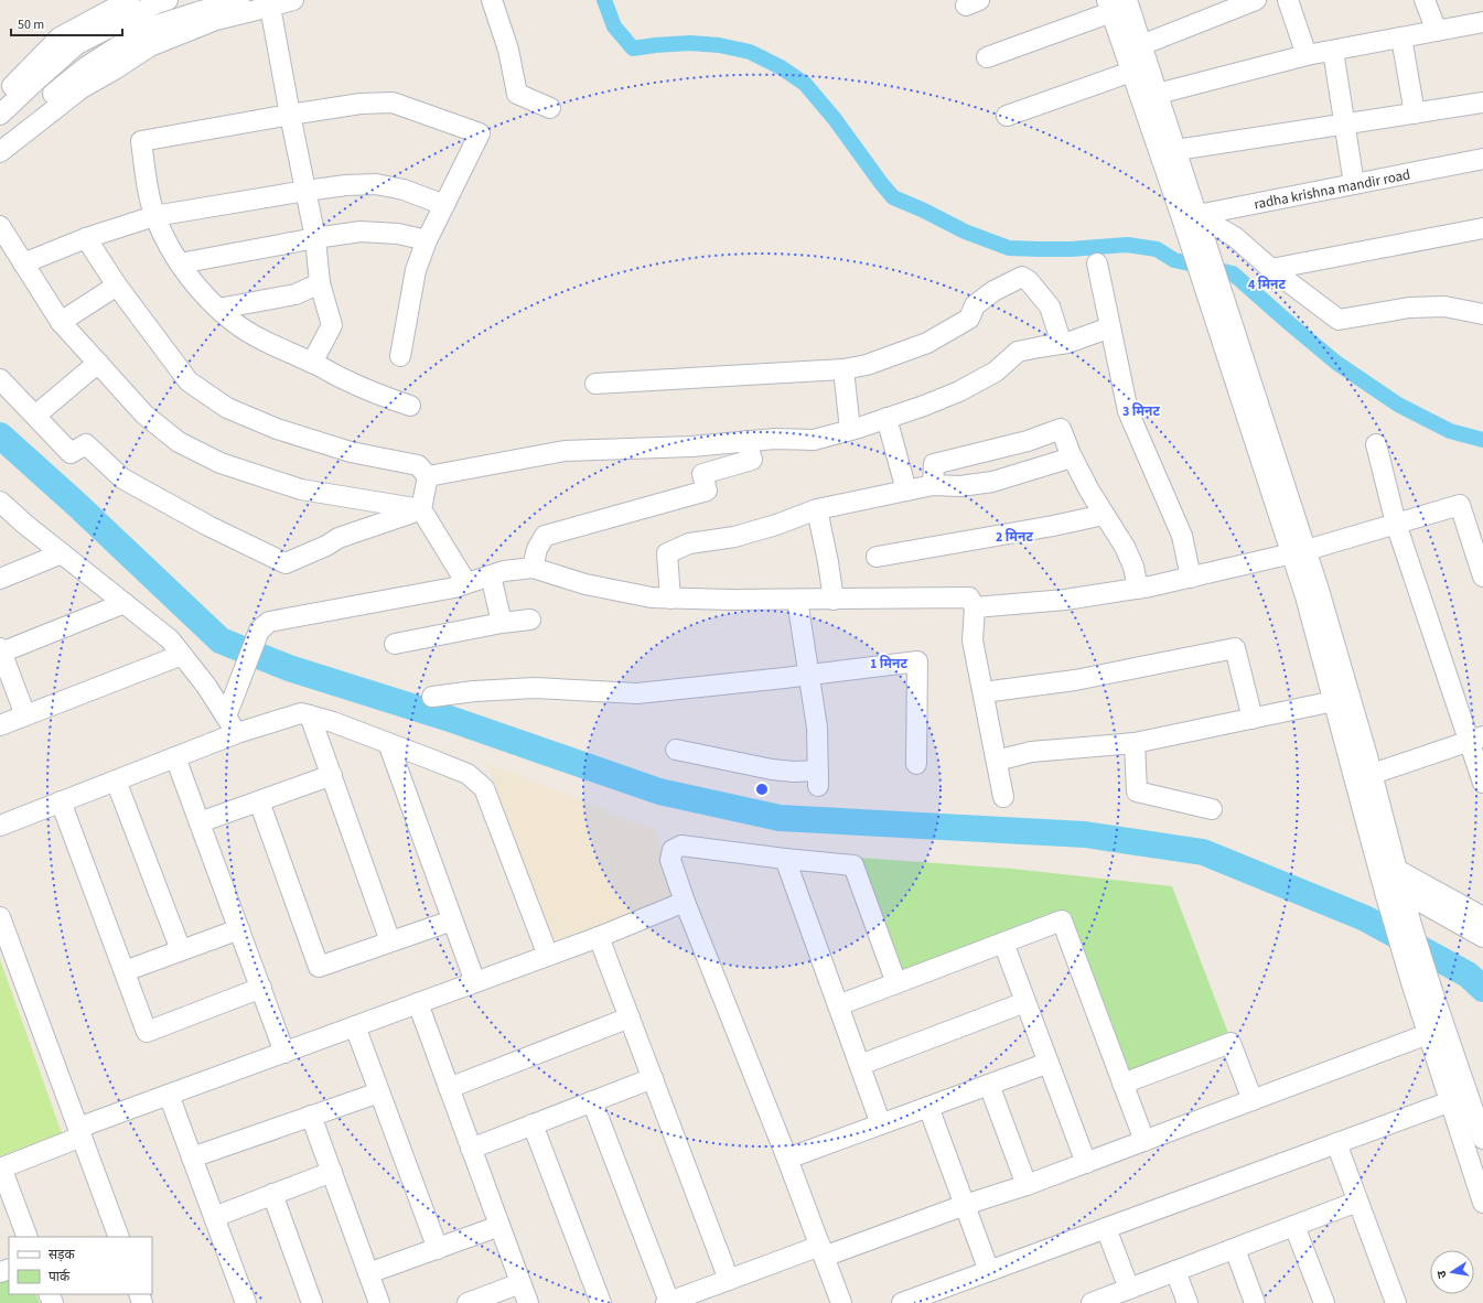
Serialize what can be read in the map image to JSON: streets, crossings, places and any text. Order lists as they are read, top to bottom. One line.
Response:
{"streets":{"street":["radha krishna mandir road"]},"legend":["सड़क","पार्क"],"scale_bar":"50 m","north":"left","rings":["4 मिनट","3 मिनट","2 मिनट","1 मिनट"]}
